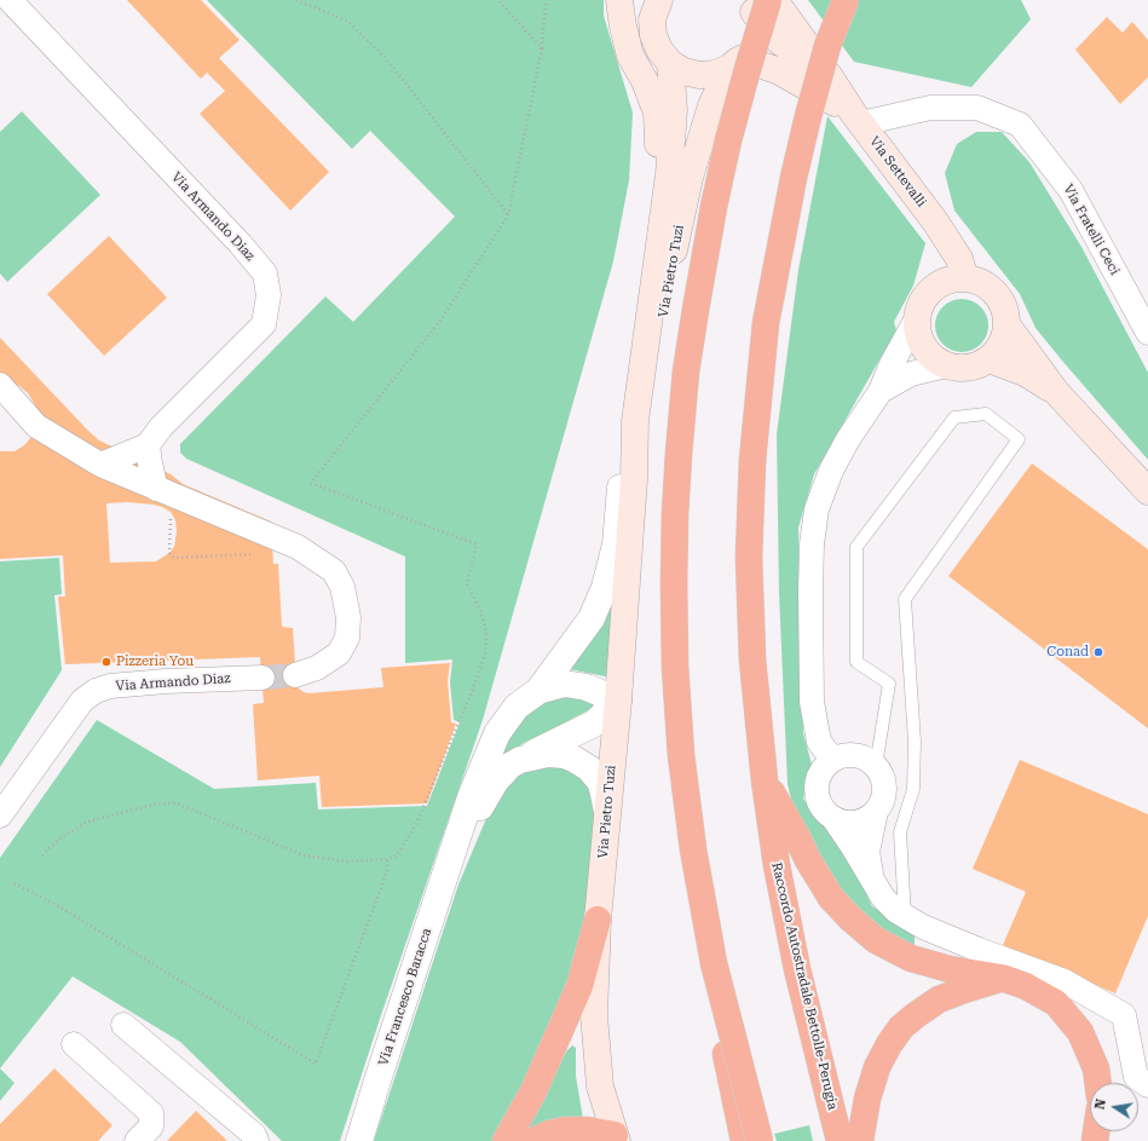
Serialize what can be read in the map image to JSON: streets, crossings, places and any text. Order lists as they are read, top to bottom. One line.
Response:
{"streets":{"highway":["Raccordo Autostradale Bettolle-Perugia"],"main road":["Via Settevalli","Via Pietro Tuzi"],"street":["Via Armando Diaz","Via Fratelli Ceci","Via Francesco Baracca"]},"crossings":[["Via Settevalli","Via Fratelli Ceci"],["Via Settevalli","Via Pietro Tuzi"]],"places":["Conad","Pizzeria You"],"north":"left"}
